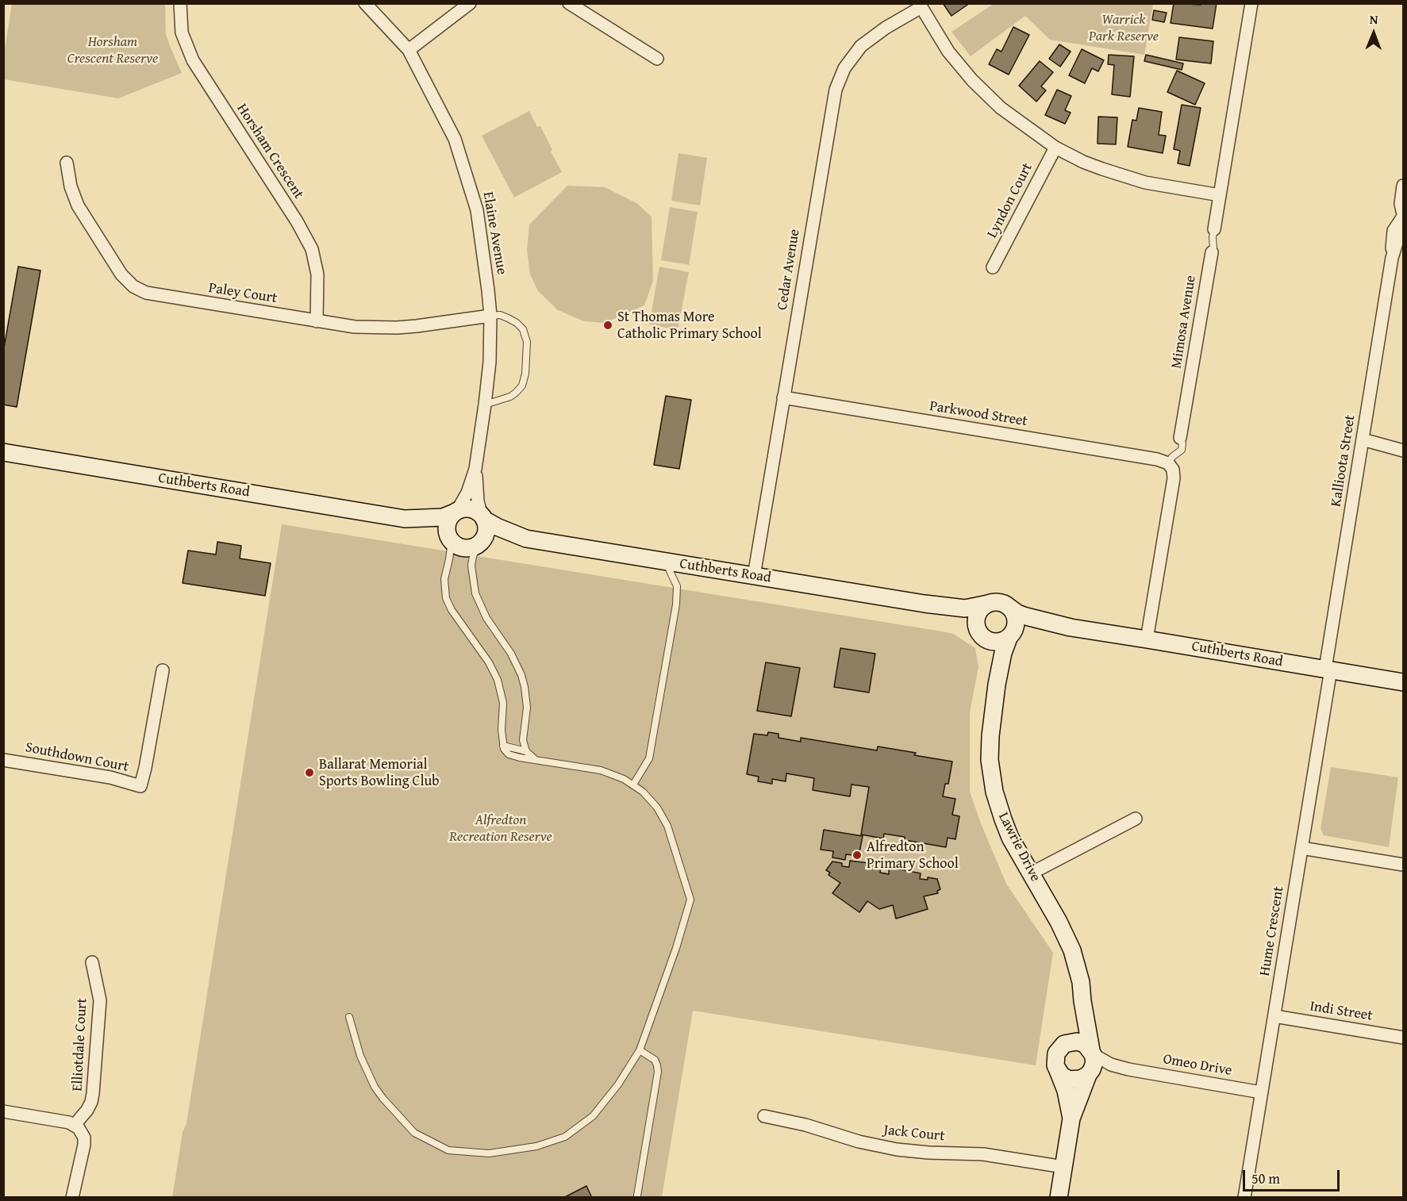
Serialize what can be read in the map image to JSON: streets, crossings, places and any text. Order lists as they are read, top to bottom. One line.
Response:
{"streets":{"street":["Horsham Crescent","Lyndon Court","Elaine Avenue","Cedar Avenue","Paley Court","Mimosa Avenue","Parkwood Street","Kallioota Street","Cuthberts Road","Southdown Court","Lawrie Drive","Hume Crescent","Indi Street","Elliotdale Court","Omeo Drive","Jack Court"]},"crossings":[["Horsham Crescent","Paley Court"],["Elaine Avenue","Paley Court"],["Elaine Avenue","Cuthberts Road"],["Cedar Avenue","Parkwood Street"],["Cedar Avenue","Cuthberts Road"],["Mimosa Avenue","Parkwood Street"],["Kallioota Street","Cuthberts Road"],["Kallioota Street","Hume Crescent"],["Cuthberts Road","Lawrie Drive"],["Cuthberts Road","Hume Crescent"],["Lawrie Drive","Omeo Drive"],["Hume Crescent","Indi Street"],["Hume Crescent","Omeo Drive"]],"parks":["Warrick Park Reserve","Horsham Crescent Reserve","Alfredton Recreation Reserve"],"places":["St Thomas More Catholic Primary School","Ballarat Memorial Sports Bowling Club","Alfredton Primary School"],"scale_bar":"50 m","north":"top"}
